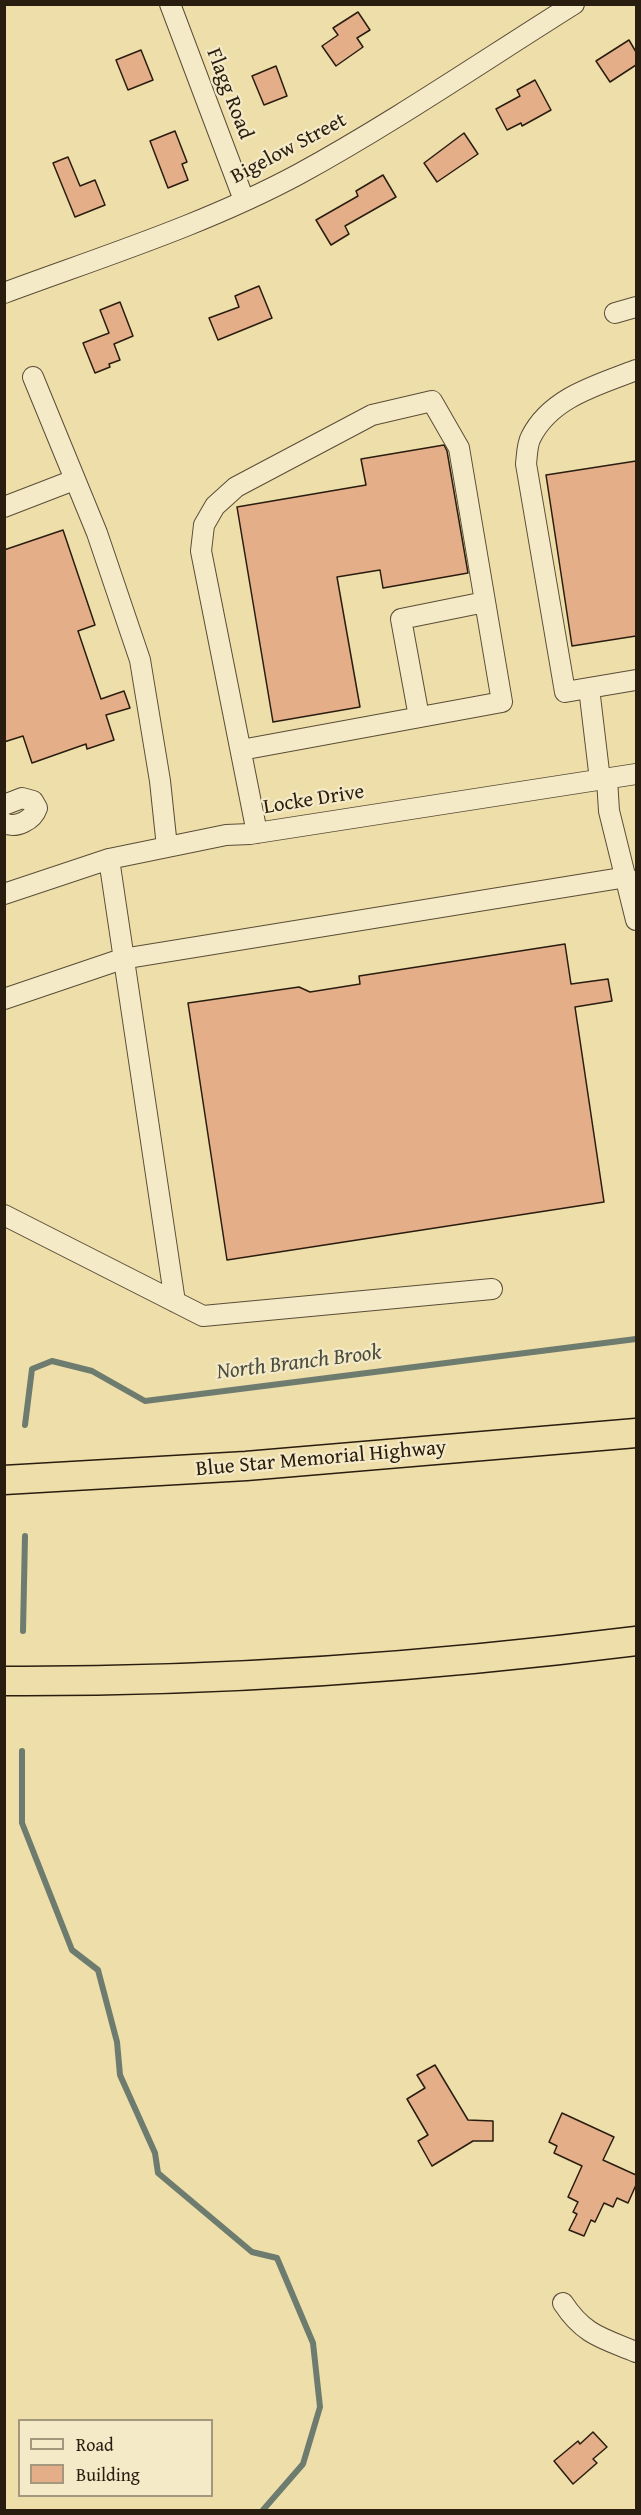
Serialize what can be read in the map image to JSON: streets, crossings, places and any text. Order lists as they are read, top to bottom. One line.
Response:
{"streets":{"highway":["Blue Star Memorial Highway"],"street":["Flagg Road","Bigelow Street","Locke Drive"]},"crossings":[["Flagg Road","Bigelow Street"]],"water":["North Branch Brook"],"legend":["Road","Building"]}
